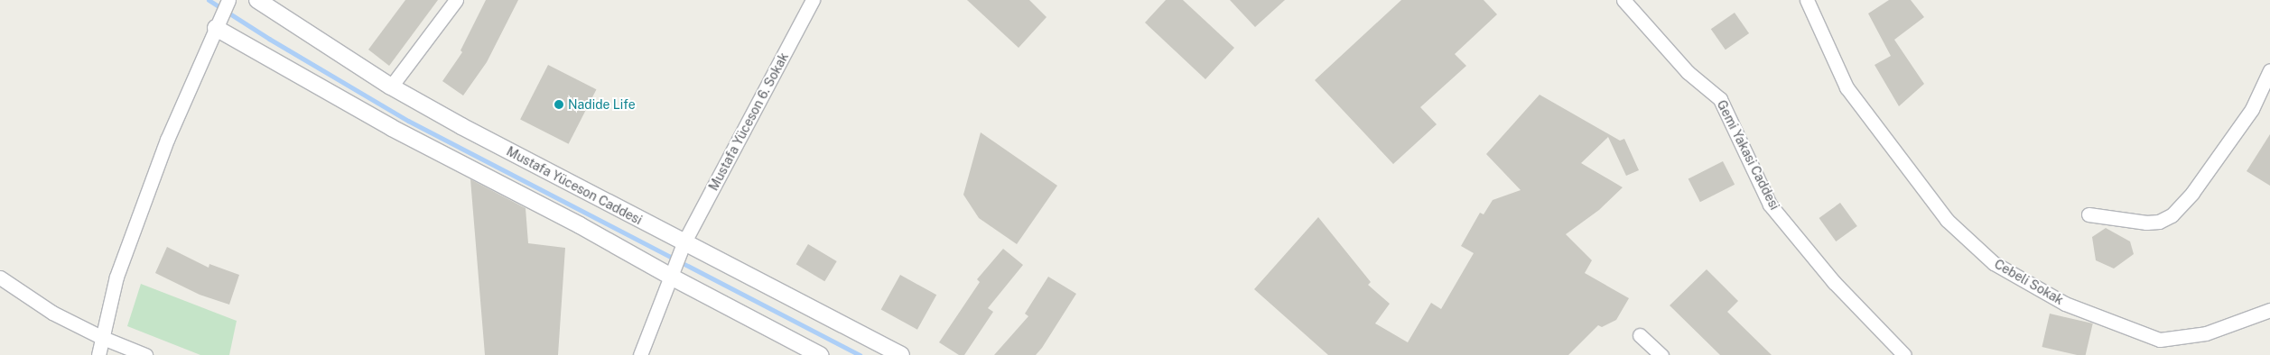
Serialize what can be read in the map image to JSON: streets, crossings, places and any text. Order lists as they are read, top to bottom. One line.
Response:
{"streets":{"street":["Mustafa Yüceson 6. Sokak","Gemi Yakasi Caddesi","Mustafa Yüceson Caddesi","Cebeli Sokak"]},"crossings":[["Mustafa Yüceson 6. Sokak","Mustafa Yüceson Caddesi"]],"places":["Nadide Life"]}
